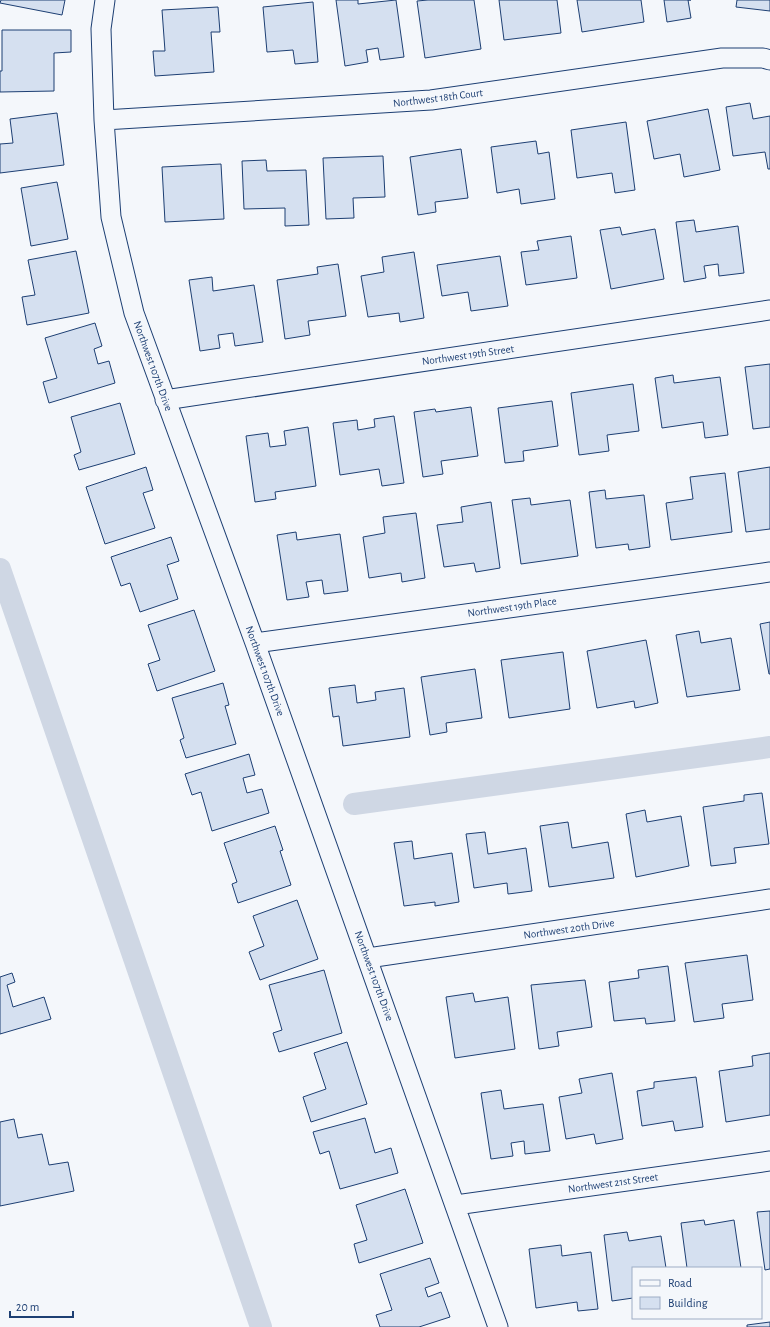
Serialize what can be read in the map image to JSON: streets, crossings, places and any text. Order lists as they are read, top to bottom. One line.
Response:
{"streets":{"street":["Northwest 18th Court","Northwest 19th Street","Northwest 107th Drive","Northwest 19th Place","Northwest 20th Drive","Northwest 21st Street"]},"crossings":[["Northwest 18th Court","Northwest 107th Drive"],["Northwest 19th Street","Northwest 107th Drive"],["Northwest 107th Drive","Northwest 19th Place"],["Northwest 107th Drive","Northwest 20th Drive"],["Northwest 107th Drive","Northwest 21st Street"]],"legend":["Road","Building"],"scale_bar":"20 m"}
